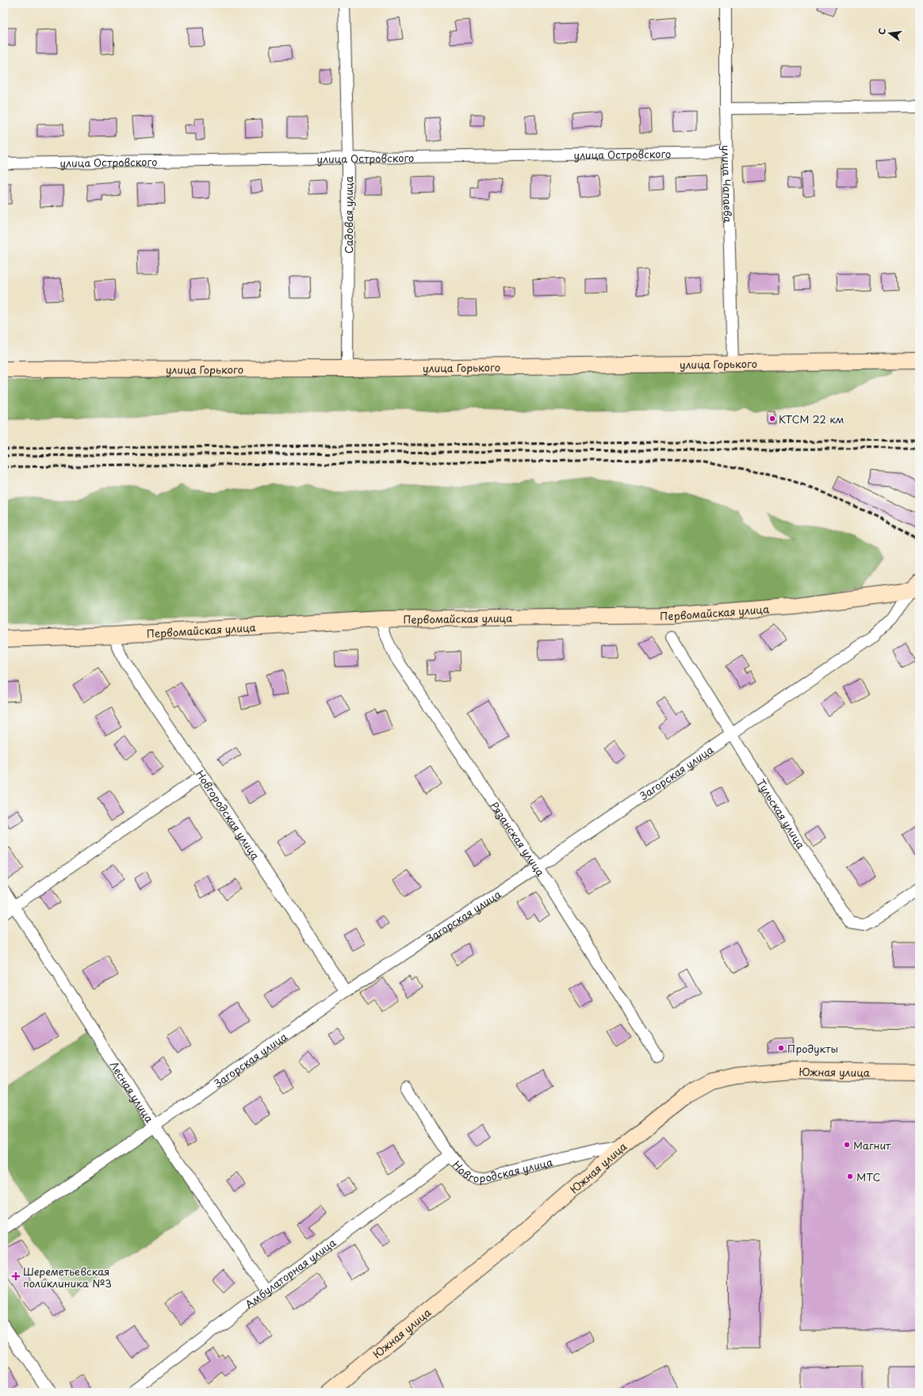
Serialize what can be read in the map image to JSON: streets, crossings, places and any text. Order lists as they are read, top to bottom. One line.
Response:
{"streets":{"street":["улица Островского","улица Чапаева","Садовая улица","улица Горького","Первомайская улица","Загорская улица","Тульская улица","Новгородская улица","Рязанская улица","Южная улица","Лесная улица","Амбулаторная улица"]},"crossings":[["улица Островского","улица Чапаева"],["улица Островского","Садовая улица"],["улица Чапаева","улица Горького"],["Садовая улица","улица Горького"],["Первомайская улица","Загорская улица"],["Первомайская улица","Новгородская улица"],["Первомайская улица","Рязанская улица"],["Загорская улица","Тульская улица"],["Загорская улица","Новгородская улица"],["Загорская улица","Рязанская улица"],["Загорская улица","Лесная улица"],["Новгородская улица","Южная улица"],["Новгородская улица","Амбулаторная улица"],["Лесная улица","Амбулаторная улица"]],"places":{"other":["КТСМ 22 км","Продукты","Магнит","МТС"],"health":["Шереметьевская поликлиника №3"]},"north":"left"}
